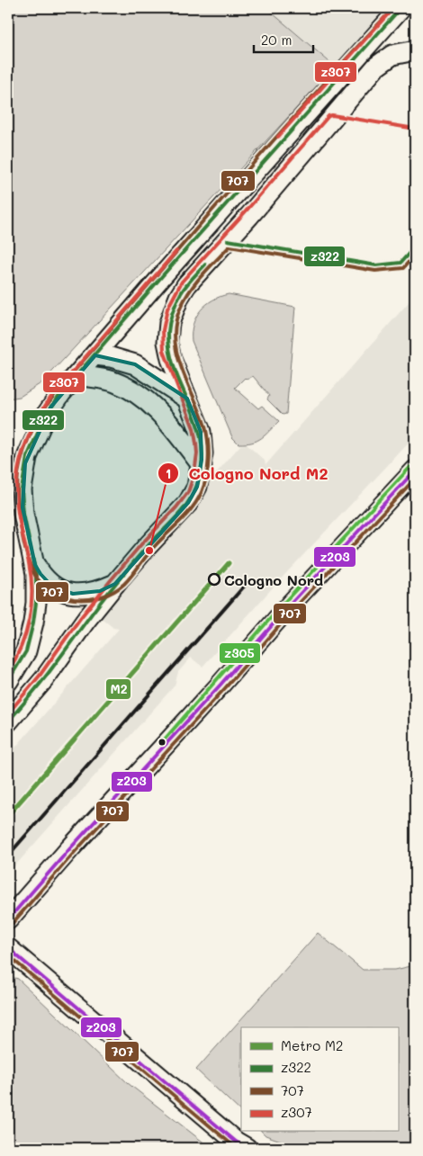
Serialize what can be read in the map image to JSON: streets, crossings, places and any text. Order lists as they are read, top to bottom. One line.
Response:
{"places":["Cologno Nord M2","Cologno Nord"],"lines":["transit line z322","transit line 707","transit line z307","transit line z305","transit line z203","metro line M2"],"legend":["Metro M2","z322","707","z307"],"scale_bar":"20 m"}
